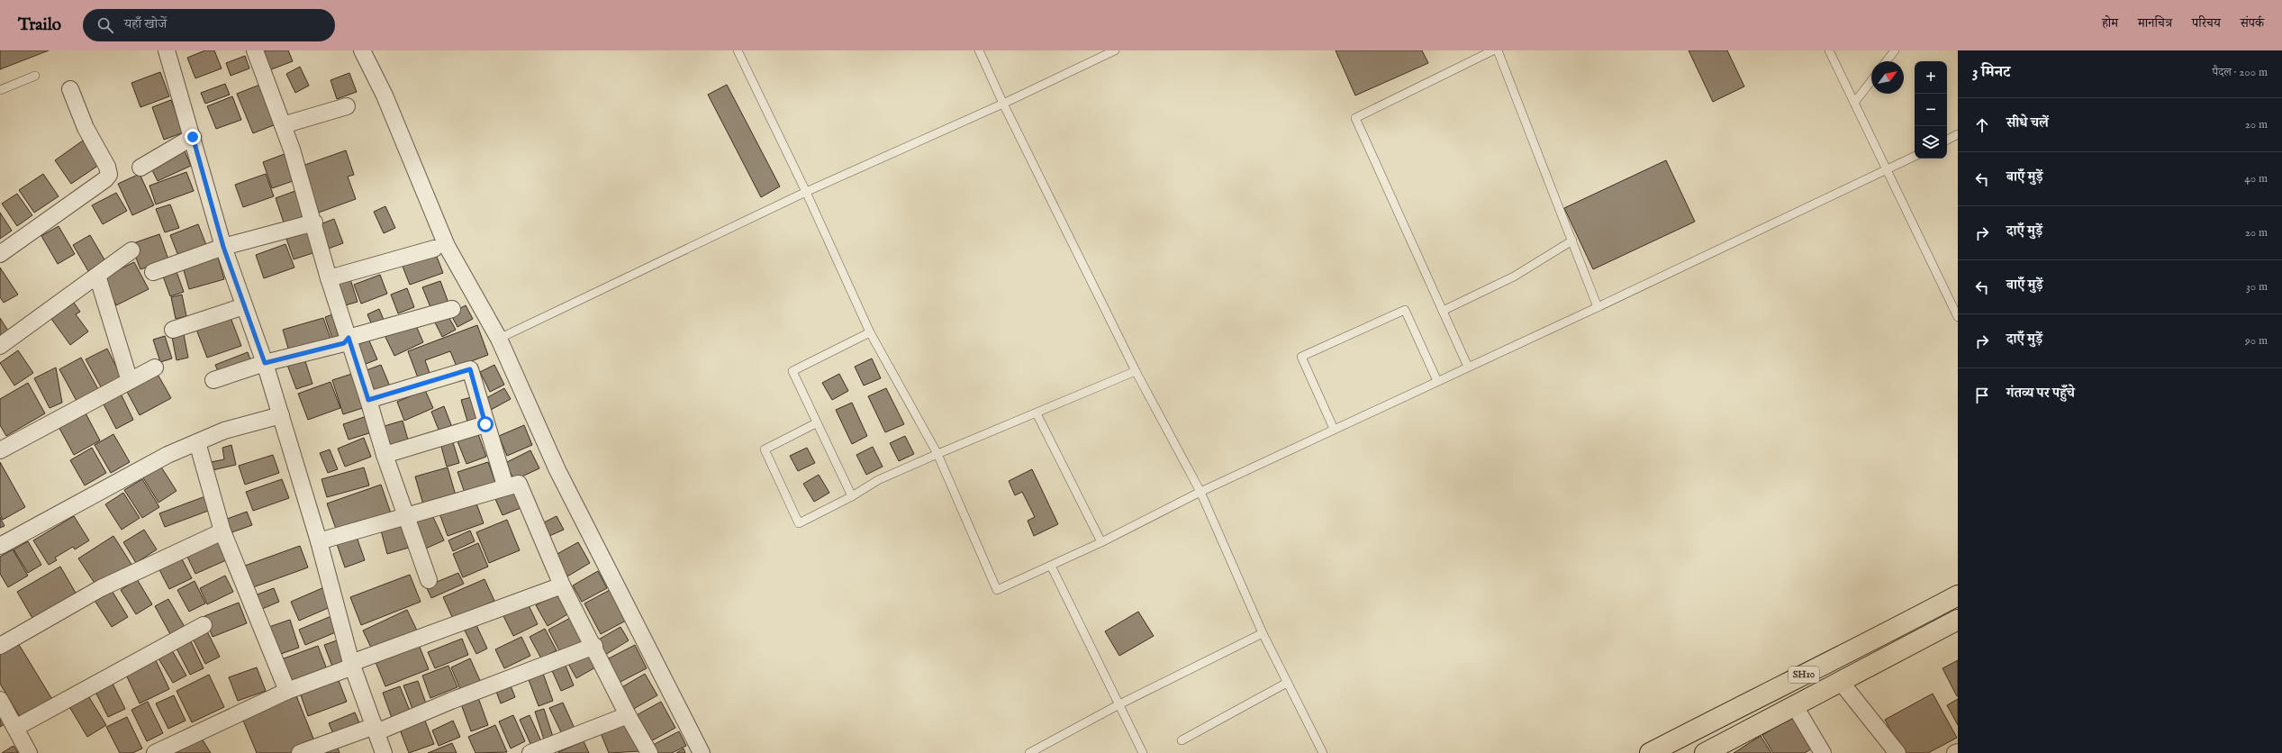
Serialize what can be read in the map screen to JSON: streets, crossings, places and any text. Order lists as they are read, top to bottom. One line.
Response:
{"streets":{"main road":["SH10"]},"north":"top right","page":{"header":"Trailo","search":"यहाँ खोजें","nav":["होम","मानचित्र","परिचय","संपर्क"],"heading":["3 मिनट","पैदल · 200 m"],"map_buttons":["+","−"],"list":[["सीधे चलें","20 m"],["बाएँ मुड़ें","40 m"],["दाएँ मुड़ें","20 m"],["बाएँ मुड़ें","30 m"],["दाएँ मुड़ें","90 m"],"गंतव्य पर पहुँचे"]}}
